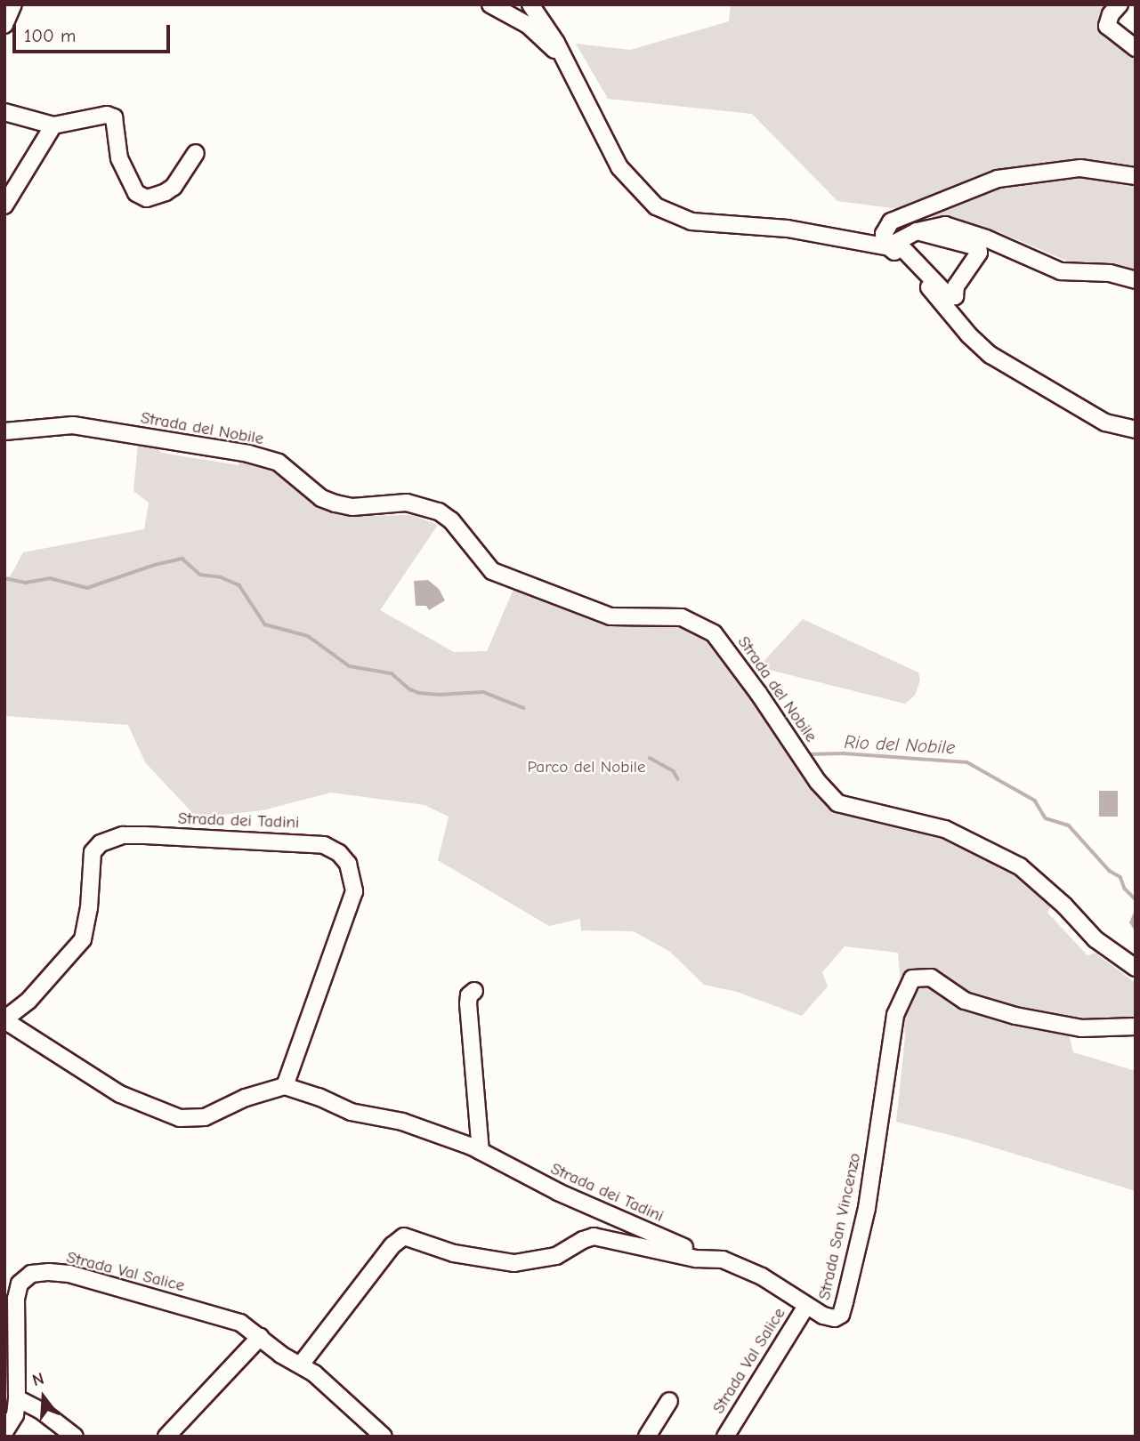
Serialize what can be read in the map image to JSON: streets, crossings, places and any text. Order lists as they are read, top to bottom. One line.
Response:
{"streets":{"street":["Strada del Nobile","Strada dei Tadini","Strada San Vincenzo","Strada Val Salice"]},"crossings":[["Strada dei Tadini","Strada San Vincenzo"],["Strada San Vincenzo","Strada Val Salice"]],"water":["Rio del Nobile"],"parks":["Parco del Nobile"],"scale_bar":"100 m","north":"top"}
